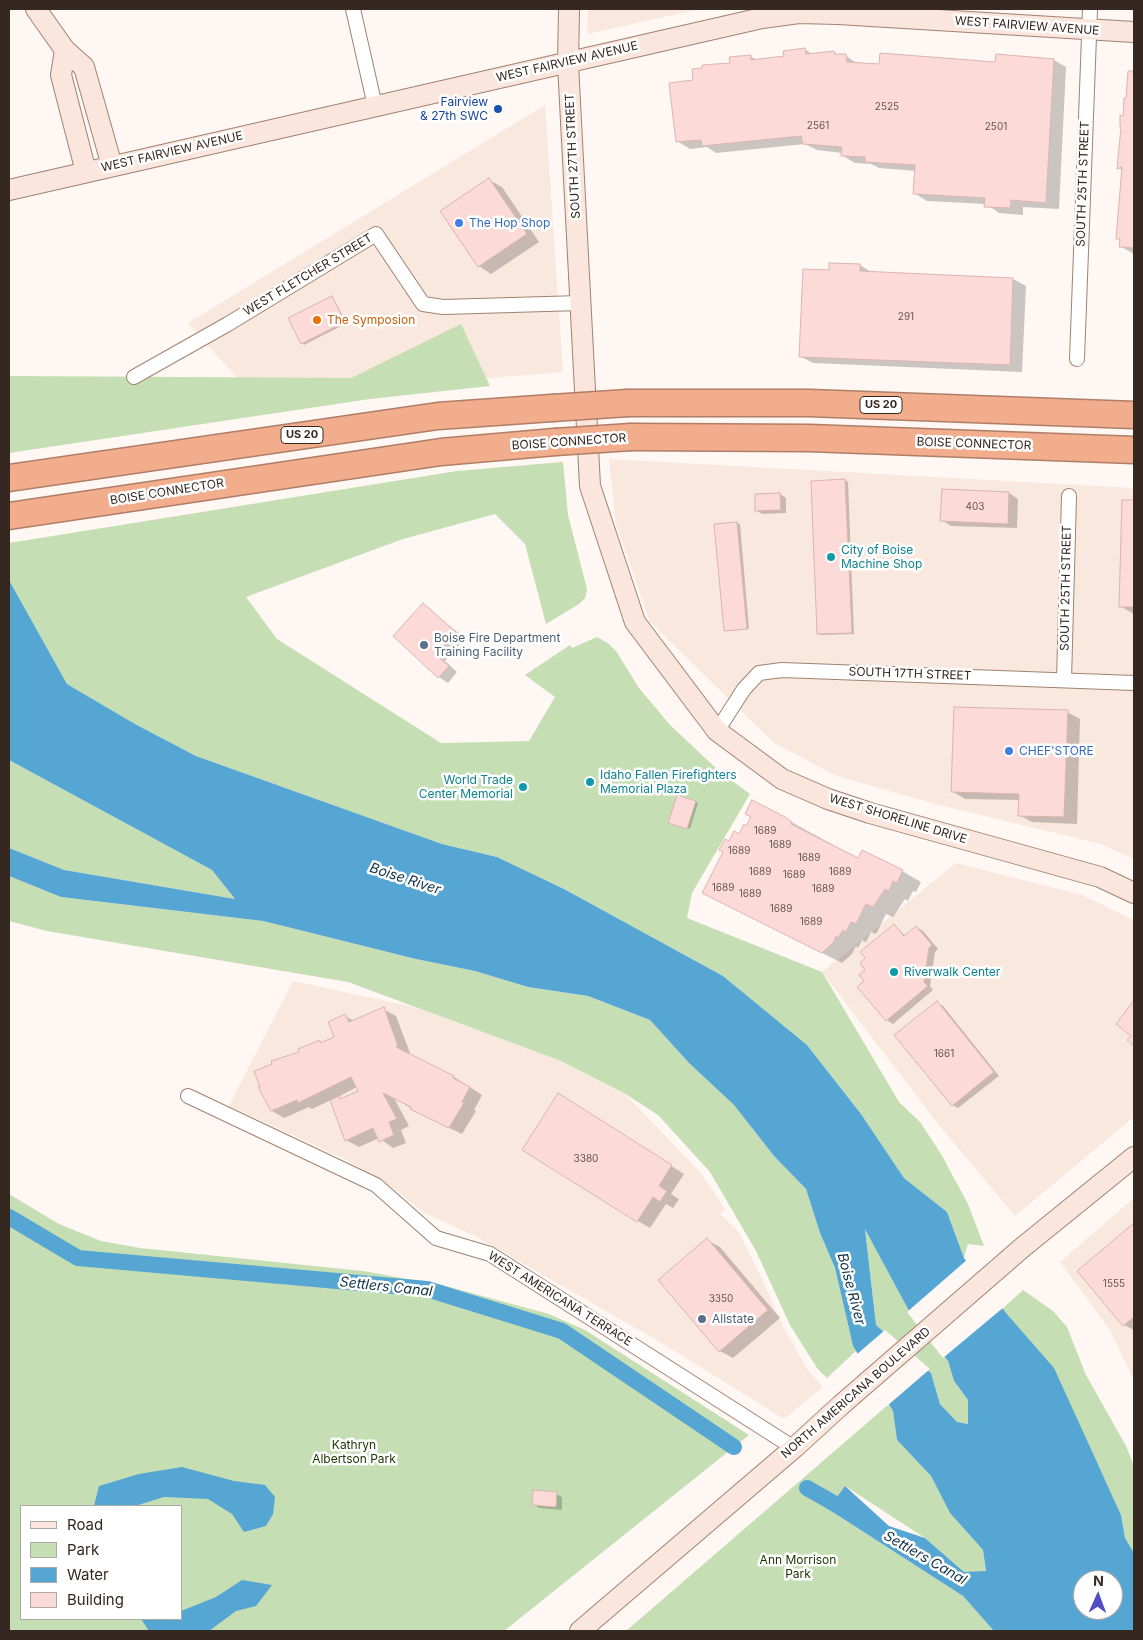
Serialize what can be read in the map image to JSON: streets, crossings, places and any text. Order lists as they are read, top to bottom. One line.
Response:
{"streets":{"highway":["US 20","BOISE CONNECTOR"],"main road":["WEST FAIRVIEW AVENUE","SOUTH 27TH STREET","WEST SHORELINE DRIVE","NORTH AMERICANA BOULEVARD"],"street":["SOUTH 25TH STREET","WEST FLETCHER STREET","SOUTH 17TH STREET","WEST AMERICANA TERRACE"]},"crossings":[["WEST FAIRVIEW AVENUE","SOUTH 27TH STREET"],["WEST FAIRVIEW AVENUE","SOUTH 25TH STREET"],["SOUTH 27TH STREET","WEST FLETCHER STREET"],["SOUTH 27TH STREET","WEST SHORELINE DRIVE"],["SOUTH 25TH STREET","SOUTH 17TH STREET"],["WEST FLETCHER STREET","WEST SHORELINE DRIVE"],["SOUTH 17TH STREET","WEST SHORELINE DRIVE"],["WEST AMERICANA TERRACE","NORTH AMERICANA BOULEVARD"]],"water":["Boise River","Settlers Canal"],"parks":["Kathryn Albertson Park","Ann Morrison Park"],"places":["Fairview & 27th SWC","The Hop Shop","The Symposion","City of Boise Machine Shop","Boise Fire Department Training Facility","CHEF'STORE","Idaho Fallen Firefighters Memorial Plaza","World Trade Center Memorial","Riverwalk Center","Allstate"],"house_numbers":["2525","2561","2501","291","403","1689","1689","1689","1689","1689","1689","1689","1689","1689","1689","1689","1689","1661","3380","1555","3350"],"legend":["Road","Park","Water","Building"],"north":"top"}
